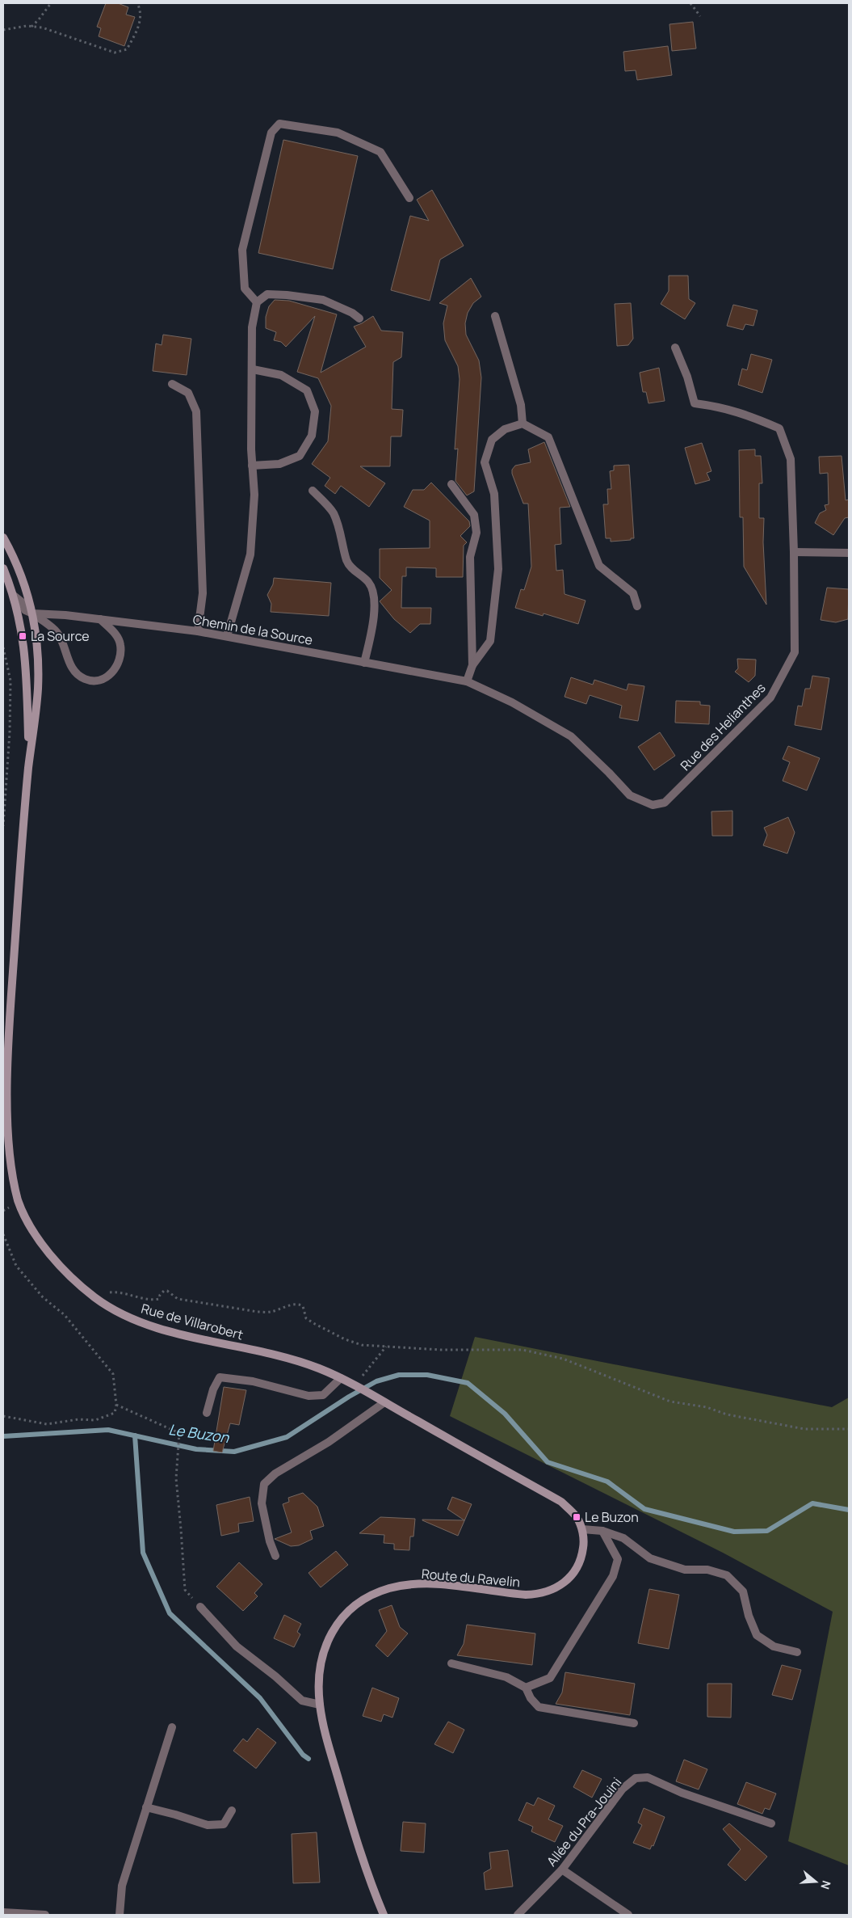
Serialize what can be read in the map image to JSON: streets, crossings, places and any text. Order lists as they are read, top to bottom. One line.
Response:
{"streets":{"main road":["Rue de Villarobert","Route du Ravelin"],"street":["Chemin de la Source","Rue des Helianthes","Allée du Pra-Jouini"]},"crossings":[["Chemin de la Source","Rue des Helianthes"],["Chemin de la Source","Rue de Villarobert"],["Rue de Villarobert","Route du Ravelin"]],"water":["Le Buzon"],"places":{"transit":["La Source","Le Buzon"]},"north":"right"}
